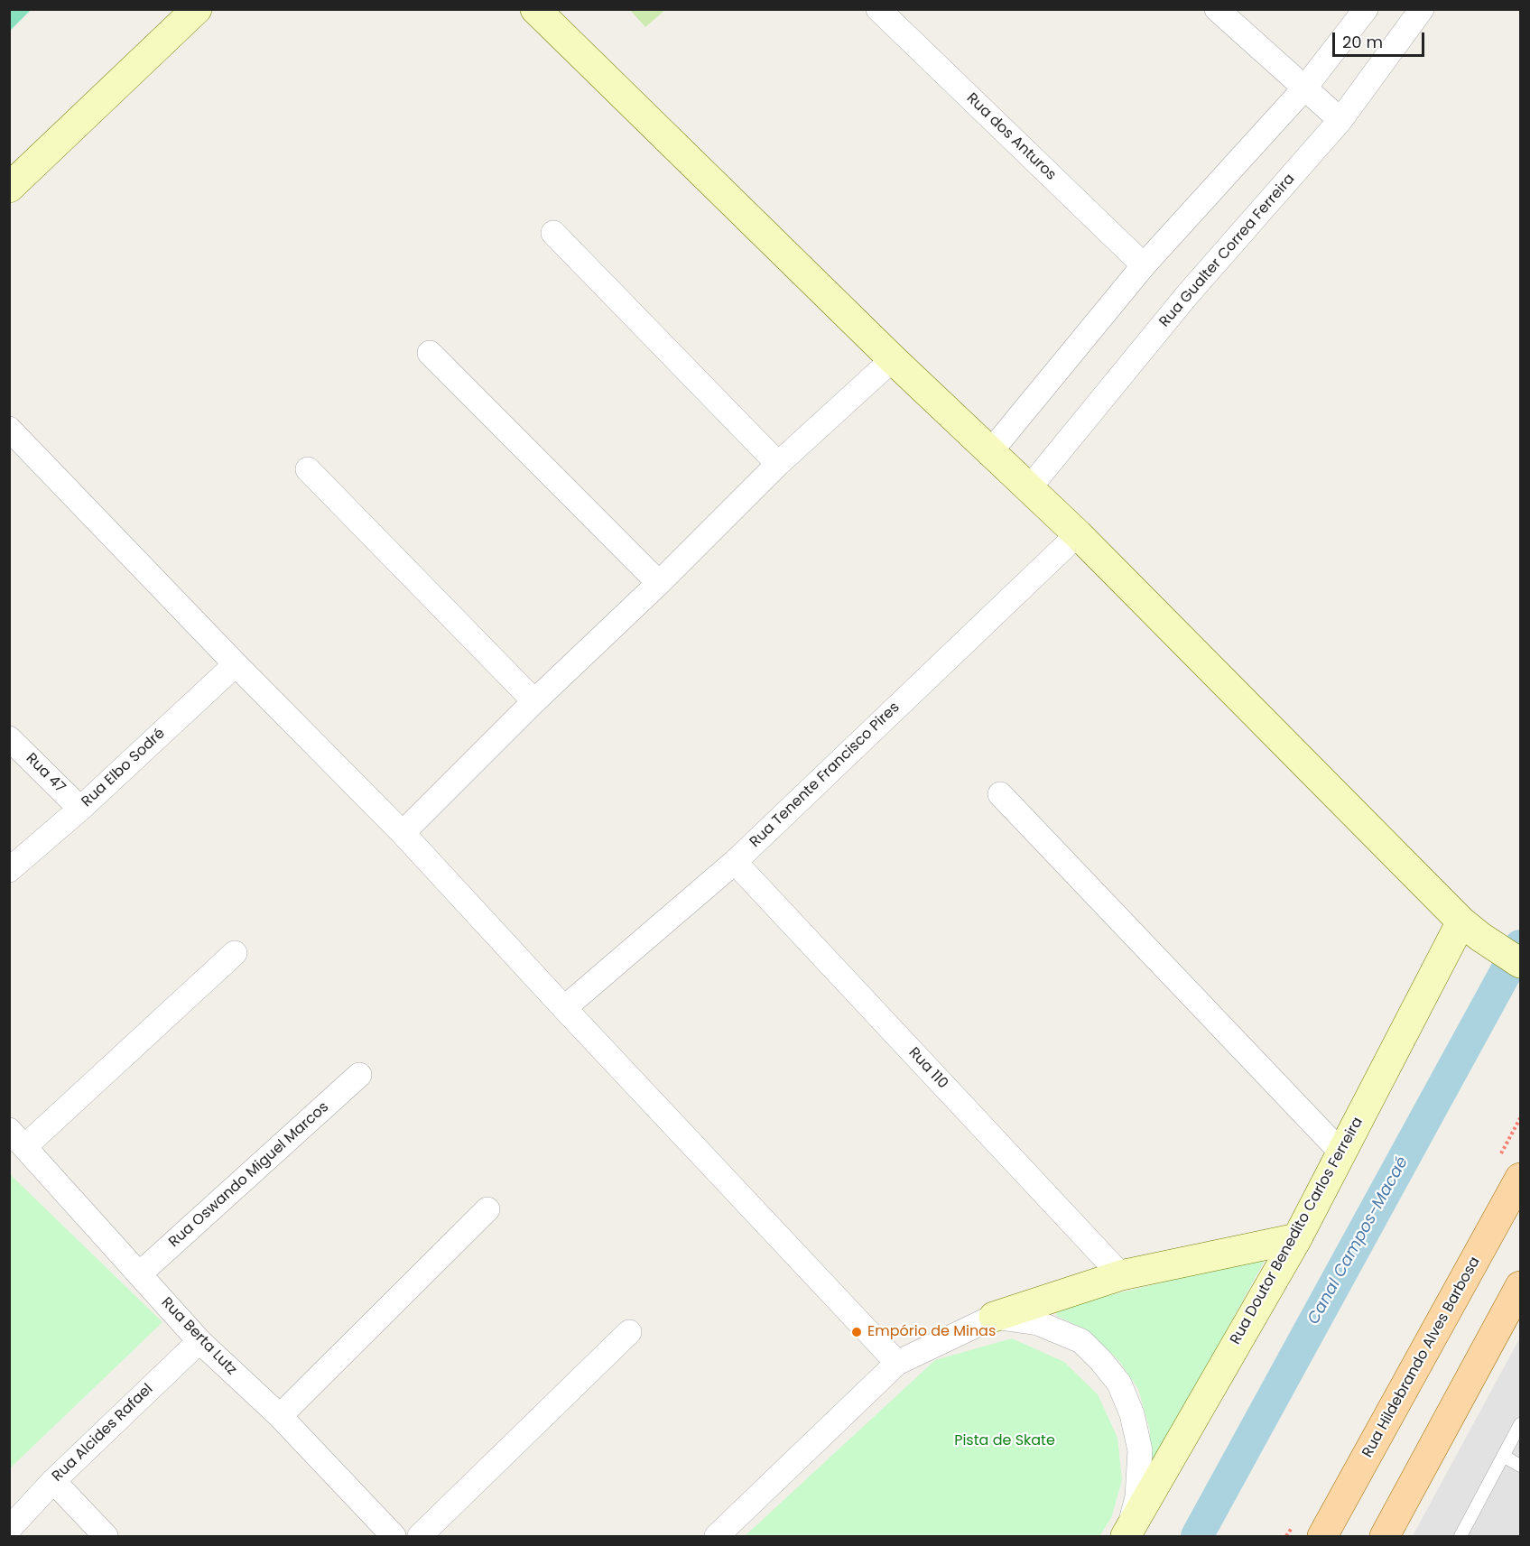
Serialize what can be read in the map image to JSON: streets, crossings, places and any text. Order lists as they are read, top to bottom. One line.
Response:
{"streets":{"main road":["Rua Hildebrando Alves Barbosa"],"street":["Rua dos Anturos","Rua Gualter Correa Ferreira","Rua Elbo Sodré","Rua 47","Rua Tenente Francisco Pires","Rua 110","Rua Oswando Miguel Marcos","Rua Doutor Benedito Carlos Ferreira","Rua Berta Lutz","Rua Alcides Rafael"]},"crossings":[["Rua Elbo Sodré","Rua 47"],["Rua Tenente Francisco Pires","Rua 110"],["Rua Oswando Miguel Marcos","Rua Berta Lutz"],["Rua Berta Lutz","Rua Alcides Rafael"]],"water":["Canal Campos-Macaé"],"parks":["Pista de Skate"],"places":["Empório de Minas"],"scale_bar":"20 m"}
